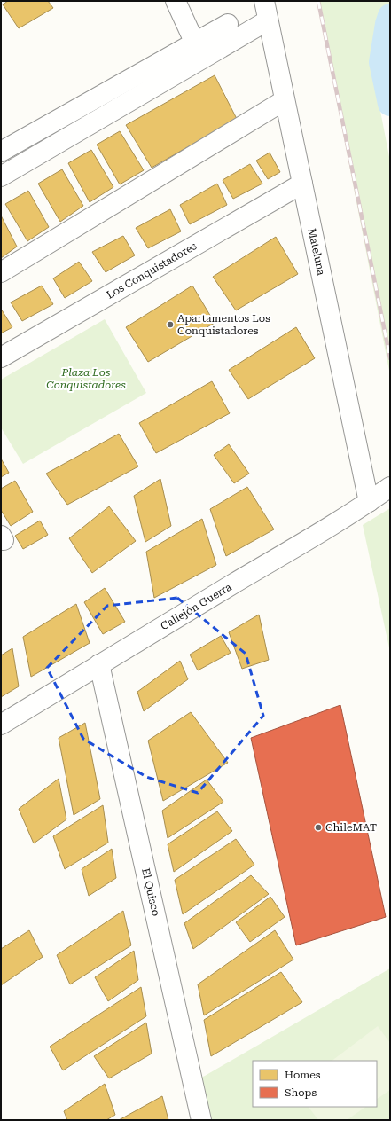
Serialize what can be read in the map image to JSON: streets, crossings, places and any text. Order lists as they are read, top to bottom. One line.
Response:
{"streets":{"street":["Mateluna","Los Conquistadores","Callejón Guerra","El Quisco"]},"crossings":[["Mateluna","Los Conquistadores"],["Mateluna","Callejón Guerra"],["Callejón Guerra","El Quisco"]],"parks":["Plaza Los Conquistadores"],"places":["Apartamentos Los Conquistadores","ChileMAT"],"legend":["Homes","Shops"]}
